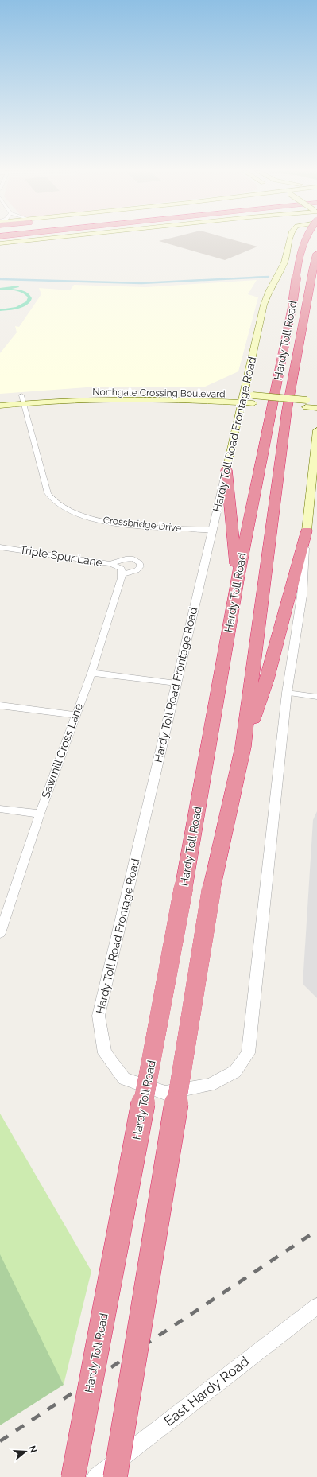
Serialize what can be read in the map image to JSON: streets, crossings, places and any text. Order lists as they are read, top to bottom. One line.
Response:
{"streets":{"highway":["Hardy Toll Road"],"main road":["Northgate Crossing Boulevard","Hardy Toll Road Frontage Road"],"street":["Crossbridge Drive","Triple Spur Lane","Sawmill Cross Lane","East Hardy Road"]},"crossings":[["Northgate Crossing Boulevard","Hardy Toll Road Frontage Road"],["Northgate Crossing Boulevard","Crossbridge Drive"],["Hardy Toll Road Frontage Road","Crossbridge Drive"],["Triple Spur Lane","Sawmill Cross Lane"]],"north":"right"}
